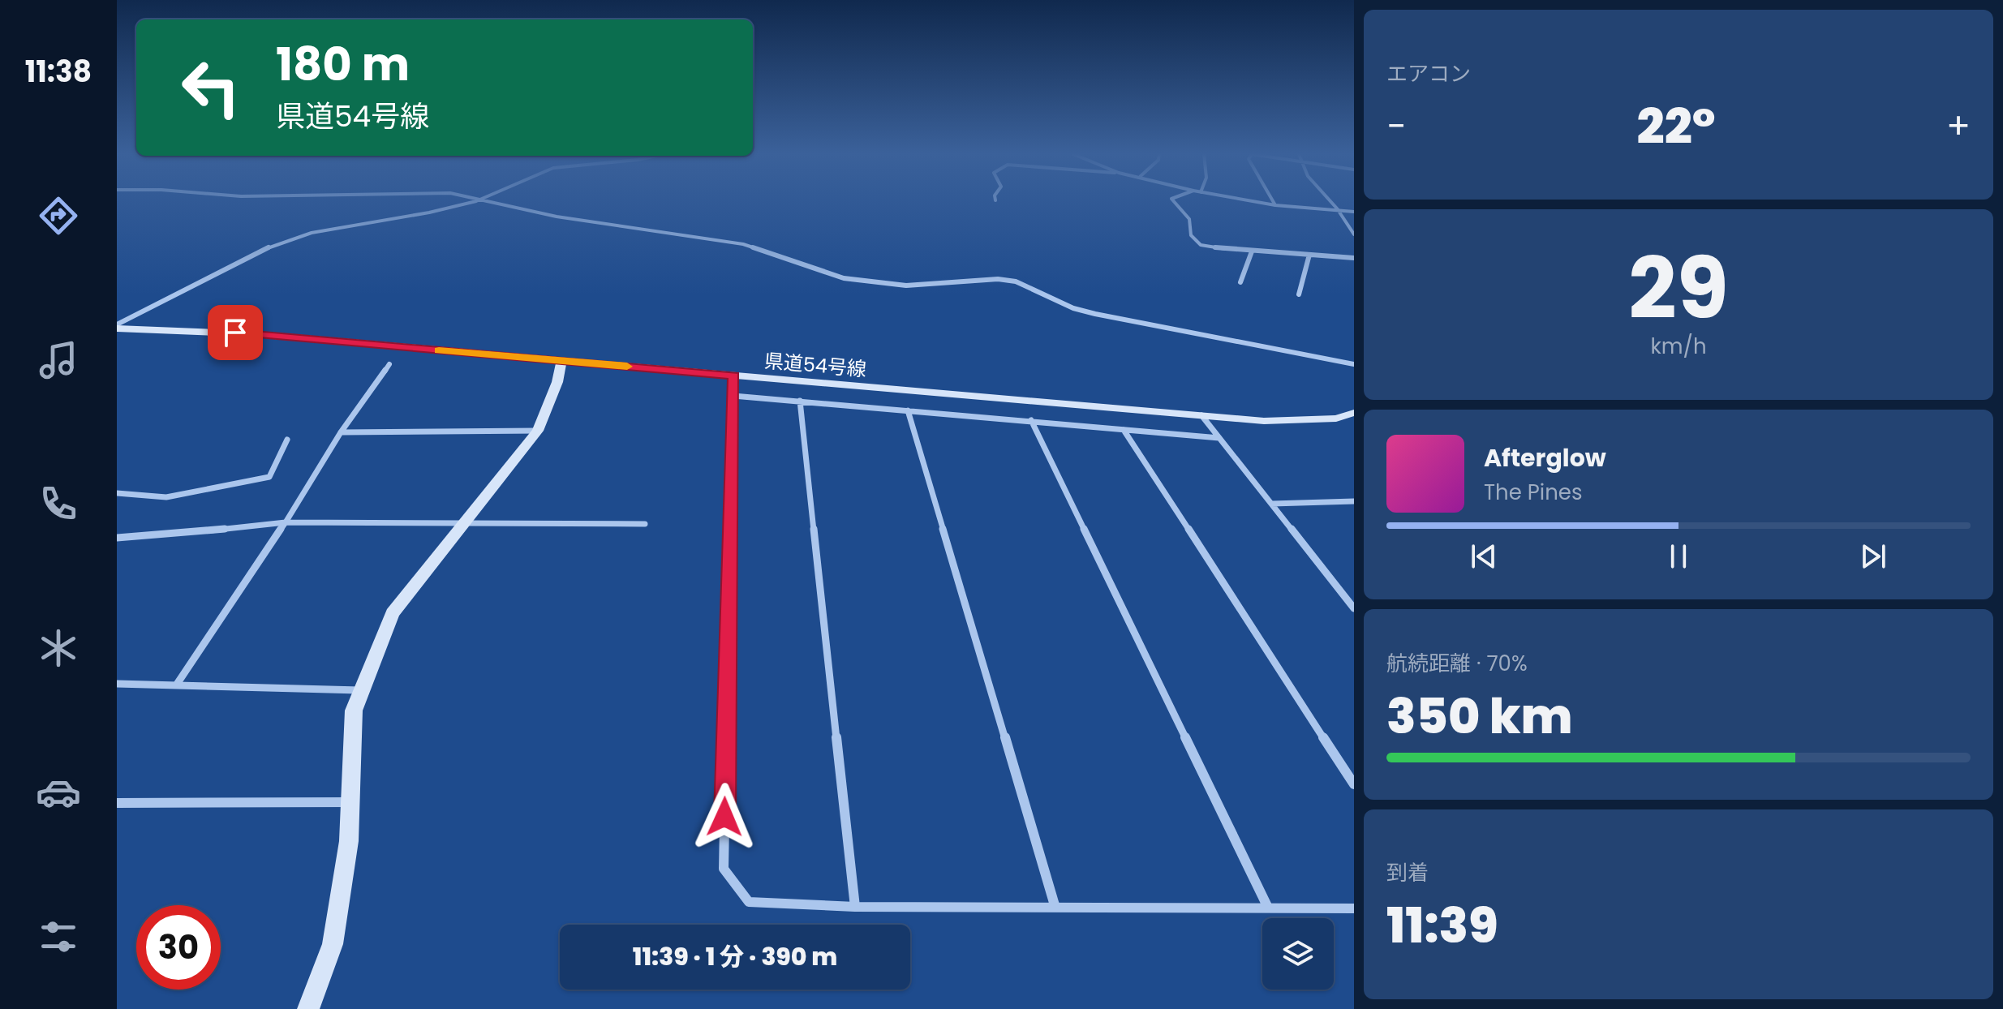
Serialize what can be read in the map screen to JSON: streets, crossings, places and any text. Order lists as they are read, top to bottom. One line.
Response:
{"streets":{"main road":["県道54号線"]},"page":{"tabs":"11:38","tile":["エアコン",["29","km/h"],["航続距離 · 70%","350 km"],["到着","11:39"]],"turn":["180 m","県道54号線"],"heat":["−","22°","+"],"song":["Afterglow","The Pines"],"limit":"30","trip":"11:39 · 1 分 · 390 m"}}
